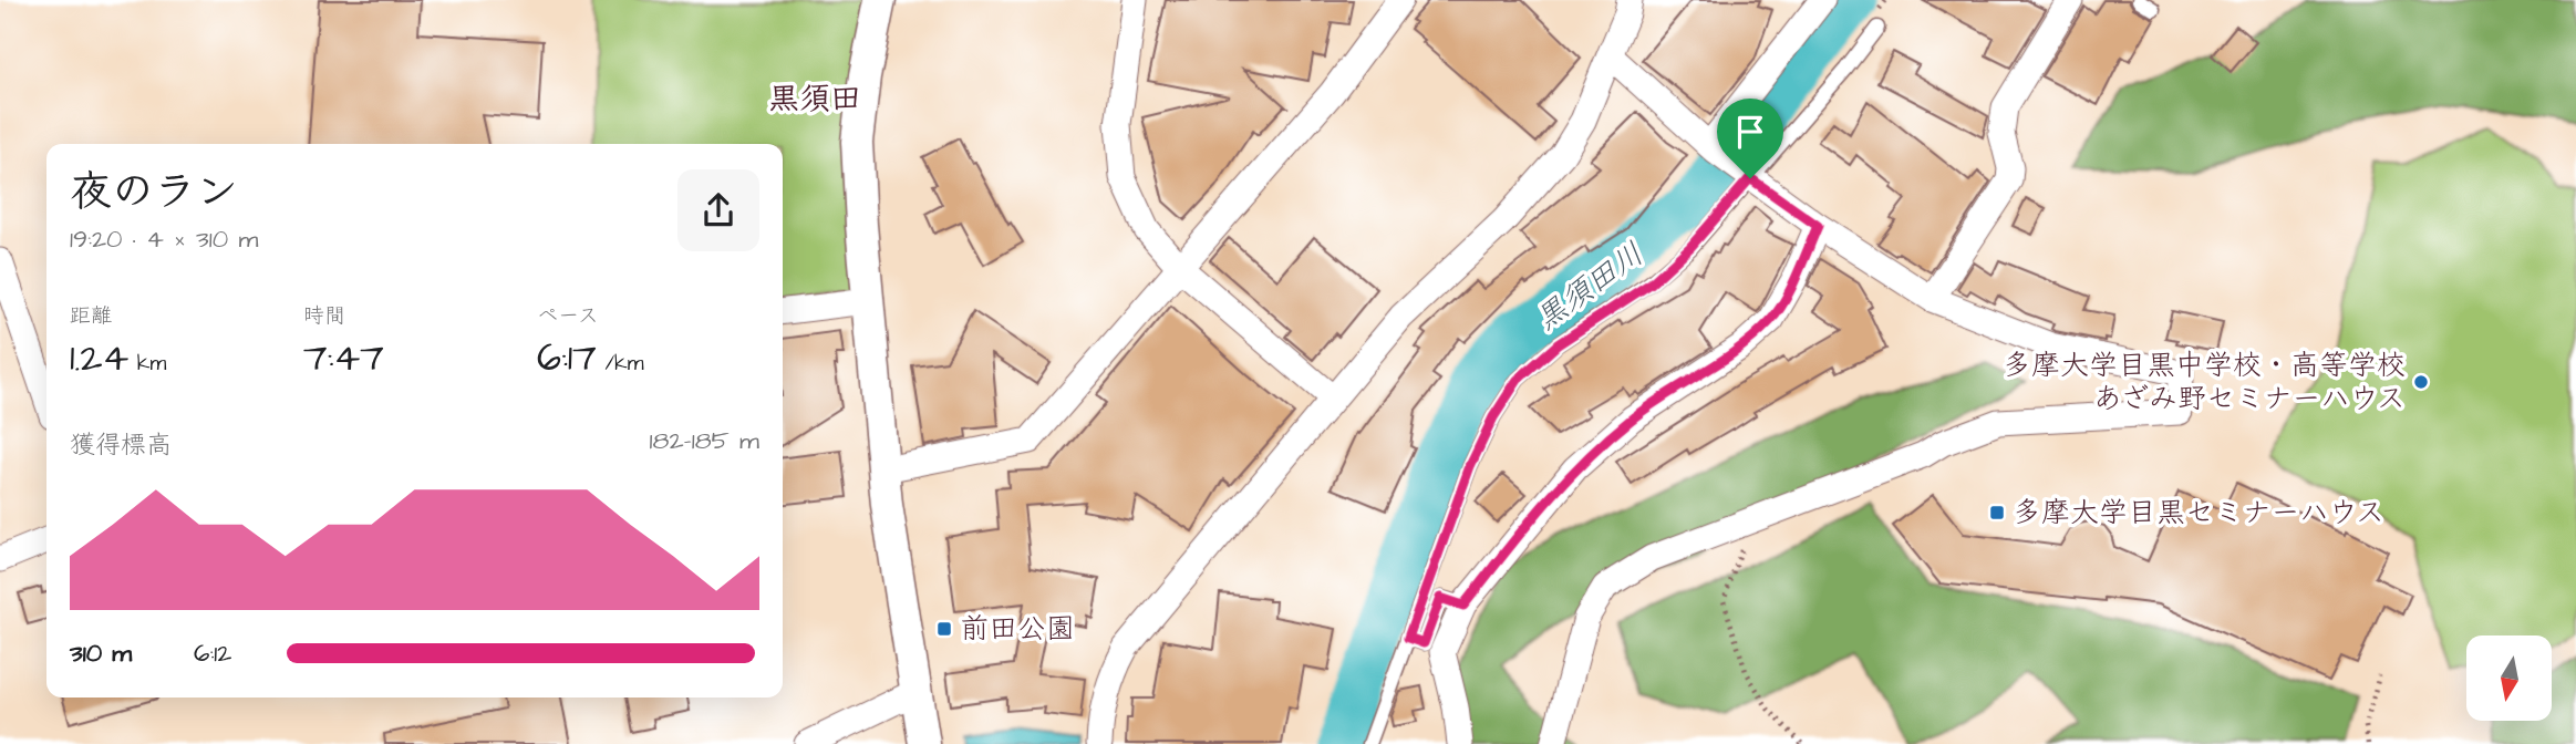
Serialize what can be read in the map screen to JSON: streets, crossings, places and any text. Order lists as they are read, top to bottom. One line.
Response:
{"districts":["黒須田"],"water":["黒須田川"],"places":{"other":["多摩大学目黒中学校・高等学校 あざみ野セミナーハウス"],"transit":["多摩大学目黒セミナーハウス","前田公園"]},"north":"bottom","page":{"heading":["夜のラン","19:20 · 4 × 310 m"],"stats":[["距離","1.24 km"],["時間","7:47"],["ペース","6:17 /km"]],"chart":["獲得標高","182–185 m"],"list":[{"name":"310 m","note":"6:12"}]}}
